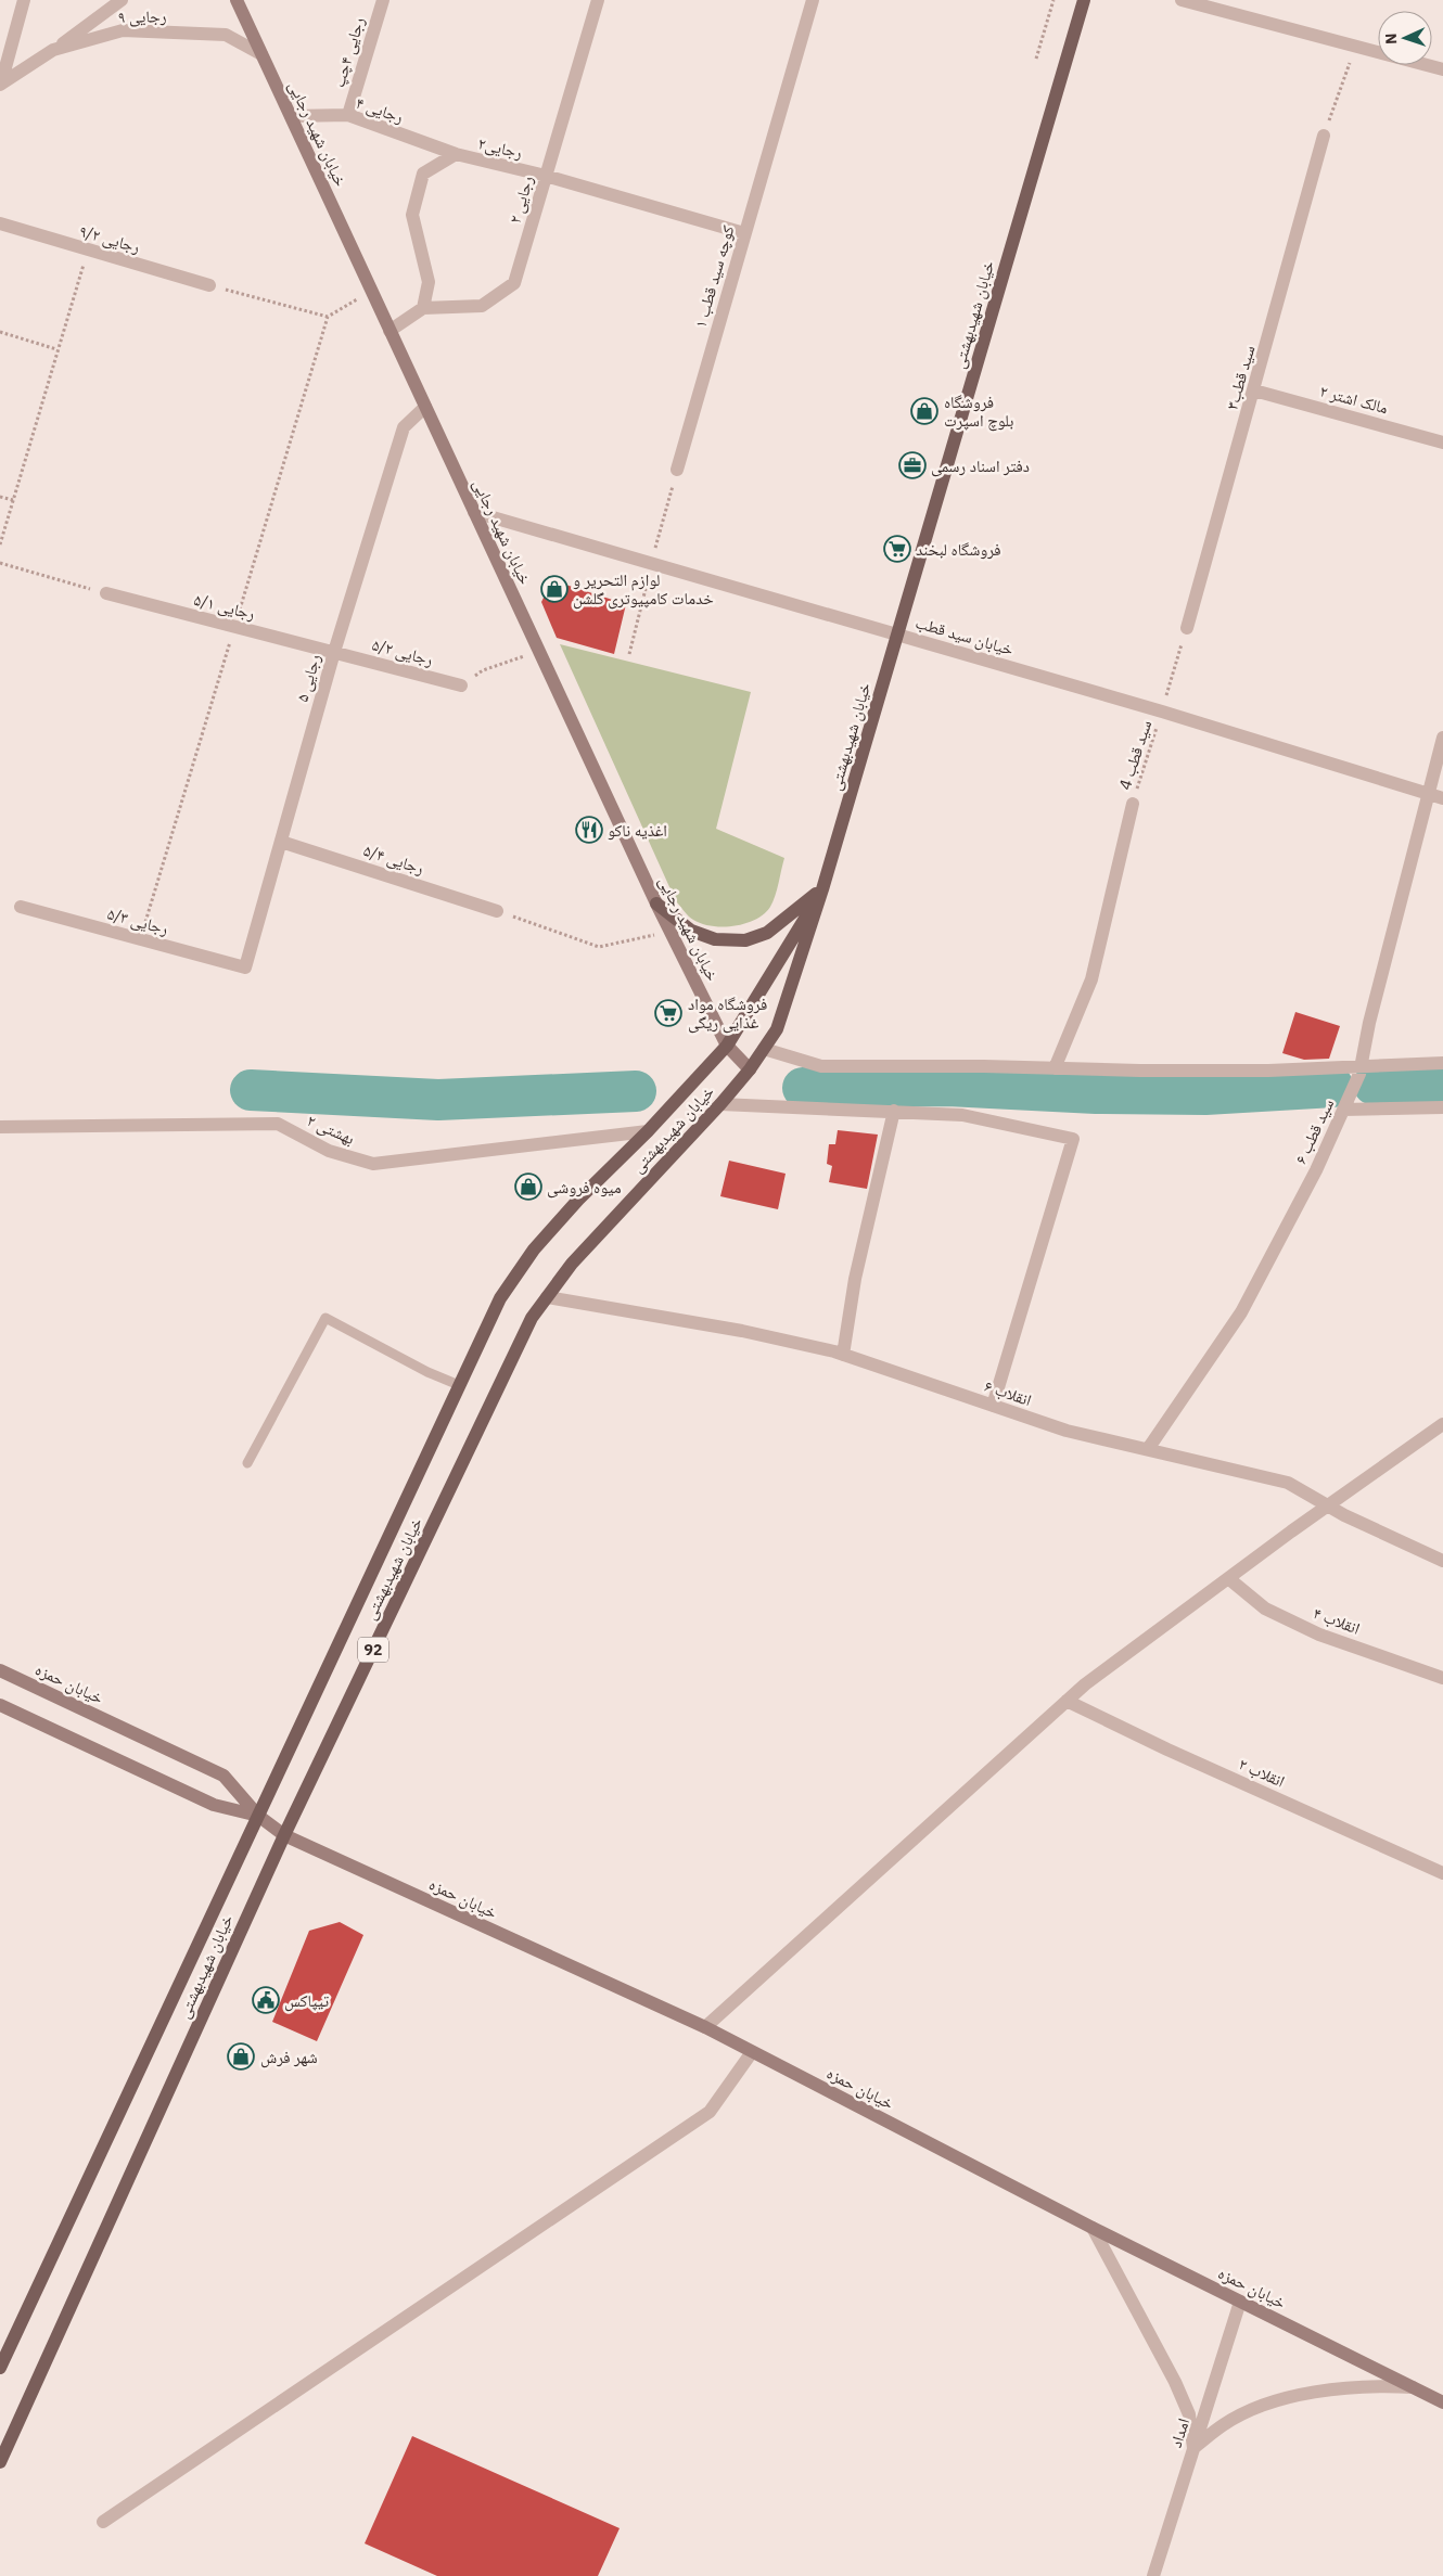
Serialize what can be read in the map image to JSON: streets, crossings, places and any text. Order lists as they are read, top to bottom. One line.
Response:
{"streets":{"main road":["خیابان شهید رجایی","خیابان شهیدبهشتی","92","خیابان حمزه"],"street":["رجایی ۹","رجایی ۴چپ","رجایی ۴","رجایی۲","رجایی ۲","رجایی ۹/۲","کوچه سید قطب ۱","سید قطب۳","مالک اشتر ۲","رجایی ۵/۱","خیابان سید قطب","رجایی ۵/۲","رجایی ۵","رجایی ۵/۴","رجایی ۵/۳","بهشتی ۲","سید قطب ۶","انقلاب ۶","انقلاب ۴","انقلاب ۲","امداد"],"path":["سید قطب 4"]},"crossings":[["رجایی ۹","خیابان شهید رجایی"],["رجایی ۴چپ","رجایی ۴"],["رجایی ۴","خیابان شهید رجایی"],["رجایی ۴","رجایی۲"],["خیابان شهید رجایی","خیابان شهیدبهشتی"],["خیابان شهید رجایی","خیابان سید قطب"],["خیابان شهید رجایی","رجایی ۵"],["رجایی۲","رجایی ۲"],["رجایی۲","کوچه سید قطب ۱"],["خیابان شهیدبهشتی","خیابان سید قطب"],["خیابان شهیدبهشتی","بهشتی ۲"],["خیابان شهیدبهشتی","انقلاب ۶"],["خیابان شهیدبهشتی","خیابان حمزه"],["سید قطب۳","مالک اشتر ۲"],["سید قطب۳","سید قطب 4"],["رجایی ۵/۱","رجایی ۵/۲"],["رجایی ۵/۱","رجایی ۵"],["خیابان سید قطب","سید قطب 4"],["خیابان سید قطب","سید قطب ۶"],["رجایی ۵/۲","رجایی ۵"],["رجایی ۵","رجایی ۵/۴"],["رجایی ۵","رجایی ۵/۳"],["سید قطب ۶","انقلاب ۶"],["خیابان حمزه","امداد"]],"places":{"shop":["فروشگاه بلوچ اسپرت","لوازم التحریر و خدمات کامپیوتری گلشن","میوه فروشی","شهر فرش"],"office":["دفتر اسناد رسمی"],"supermarket":["فروشگاه لبخند","فروشگاه مواد غذایی ریگی"],"restaurant":["اغذیه ناکو"],"public building":["تیپاکس"]},"north":"left"}
